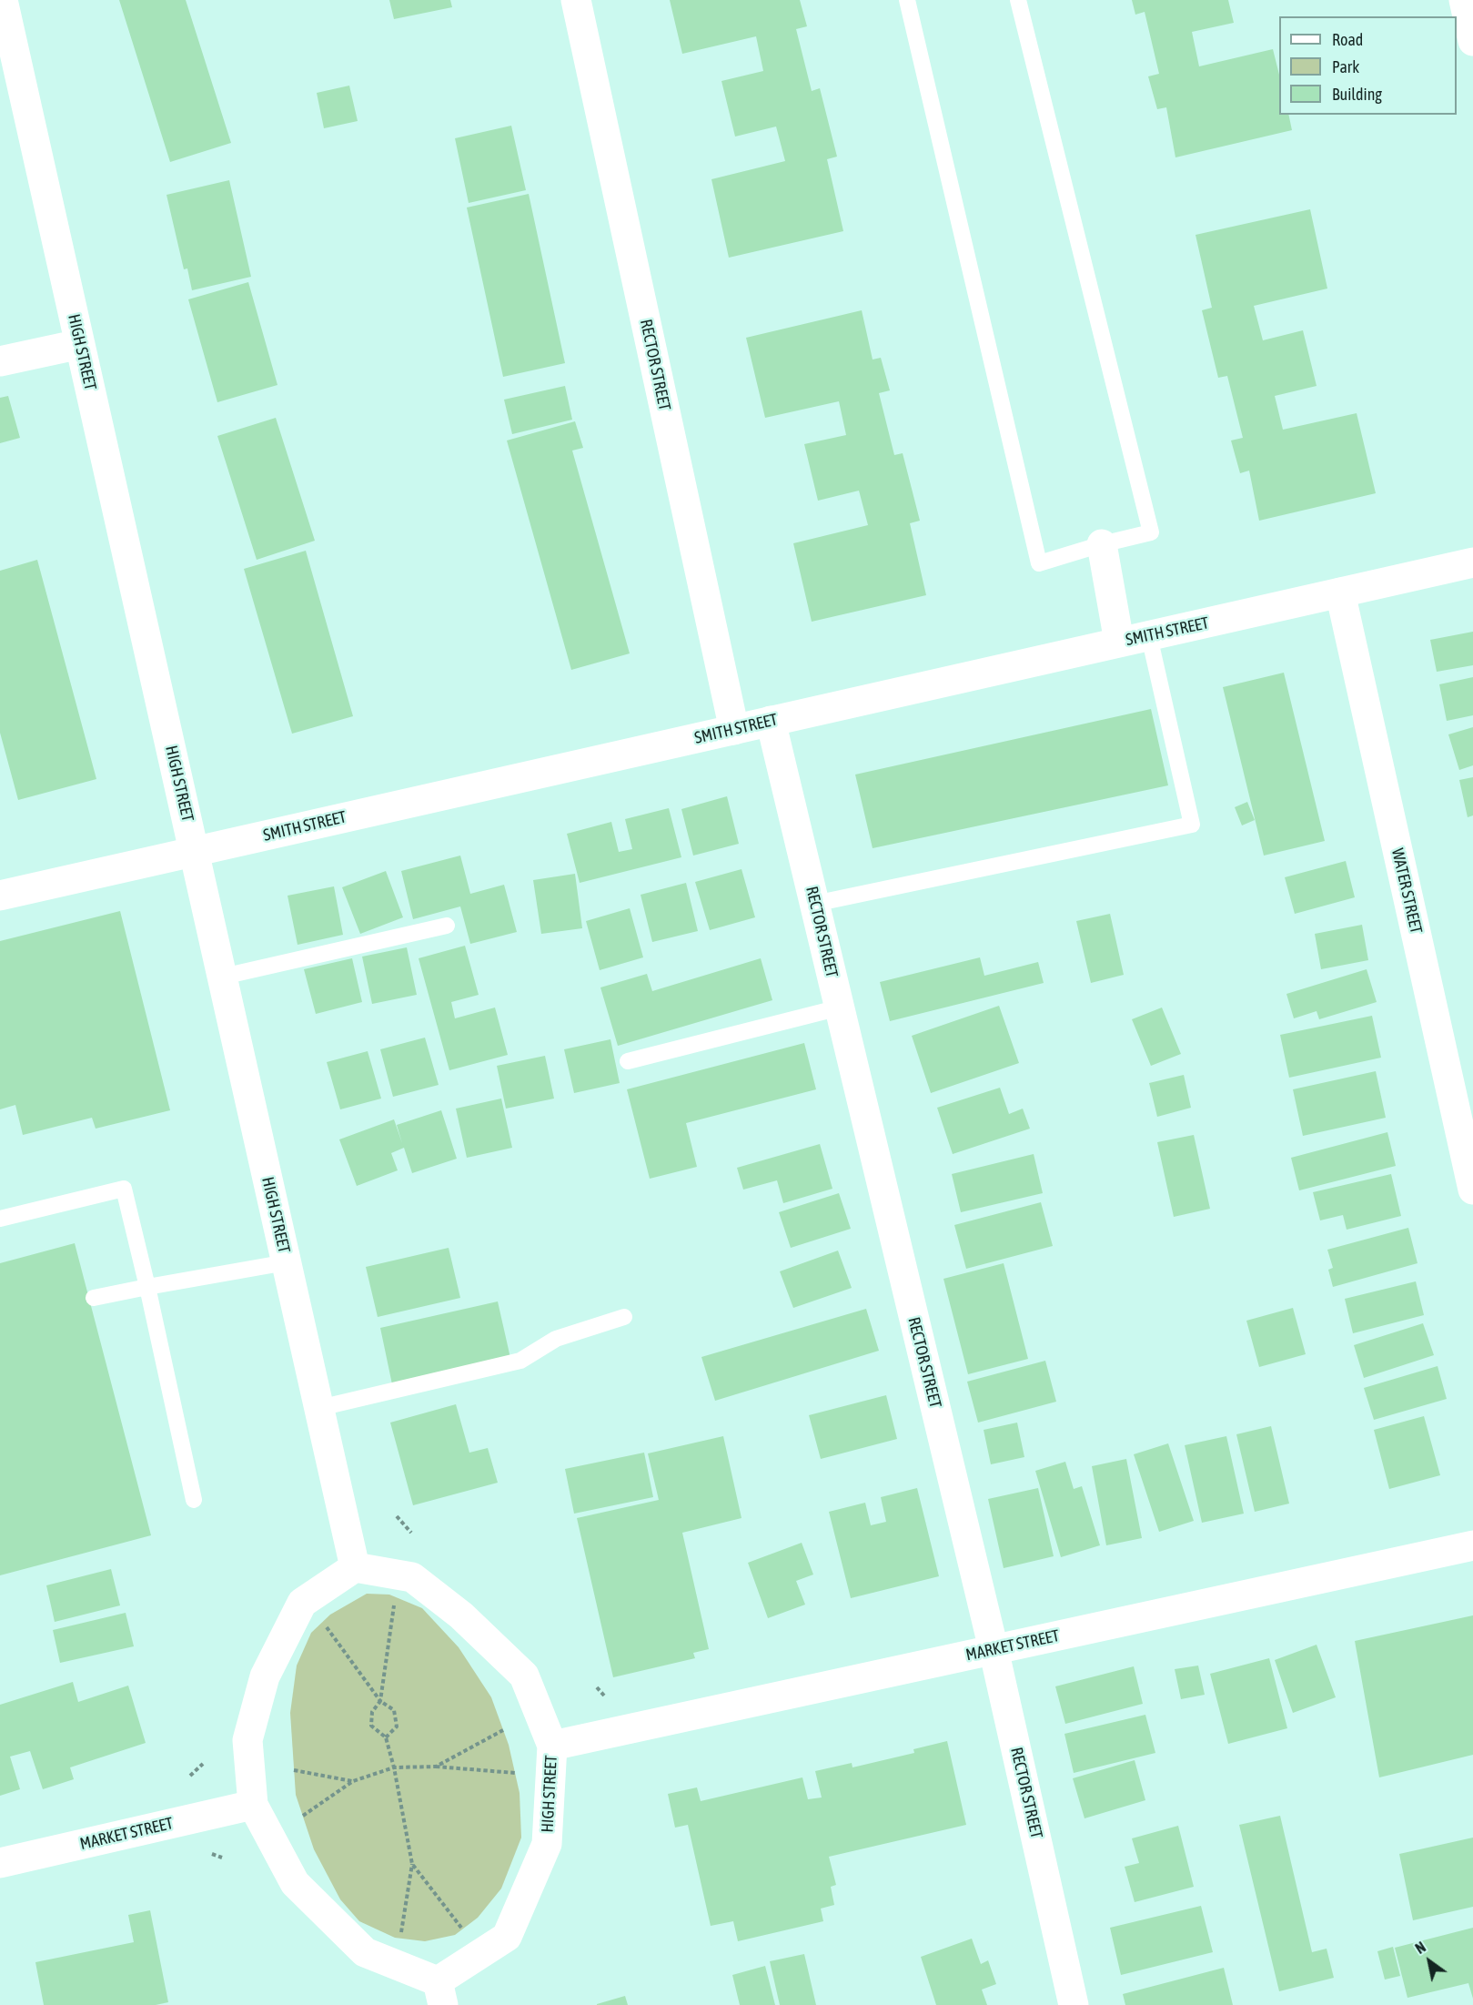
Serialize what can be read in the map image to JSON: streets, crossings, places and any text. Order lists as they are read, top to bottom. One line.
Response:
{"streets":{"street":["HIGH STREET","RECTOR STREET","SMITH STREET","WATER STREET","MARKET STREET"]},"crossings":[["HIGH STREET","SMITH STREET"],["HIGH STREET","MARKET STREET"],["RECTOR STREET","SMITH STREET"],["RECTOR STREET","MARKET STREET"],["SMITH STREET","WATER STREET"]],"legend":["Road","Park","Building"],"north":"top left"}
